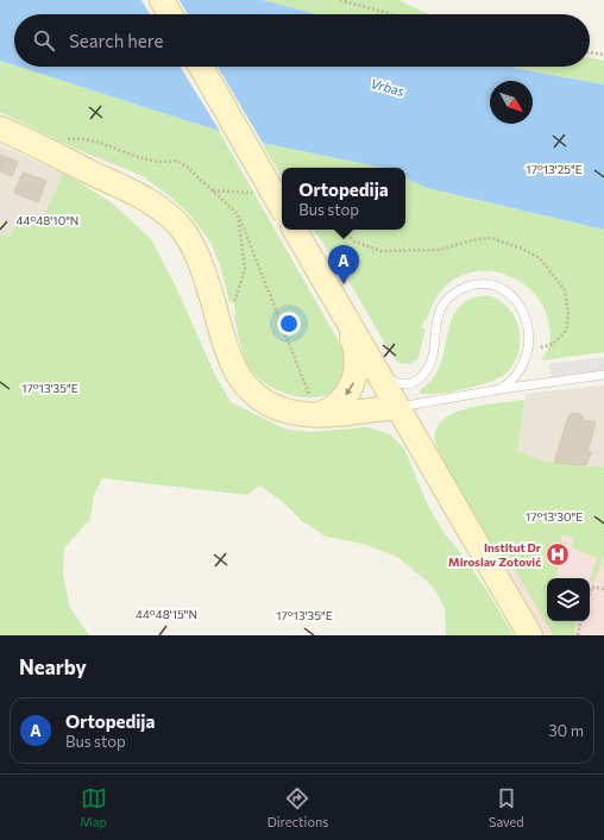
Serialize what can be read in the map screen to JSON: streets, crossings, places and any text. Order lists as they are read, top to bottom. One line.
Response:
{"water":["Vrbas"],"places":{"hospital":["Institut Dr Miroslav Zotović"]},"north":"bottom right","page":{"search":"Search here","popup":["Ortopedija","Bus stop"],"pins":"A","heading":"Nearby","list":[{"mark":"A","name":"Ortopedija","note":"Bus stop","value":"30 m"}],"nav":["Map","Directions","Saved"]},"coordinates":["17°13'25\"E","44°48'10\"N","17°13'35\"E","17°13'30\"E","44°48'15\"N"]}
